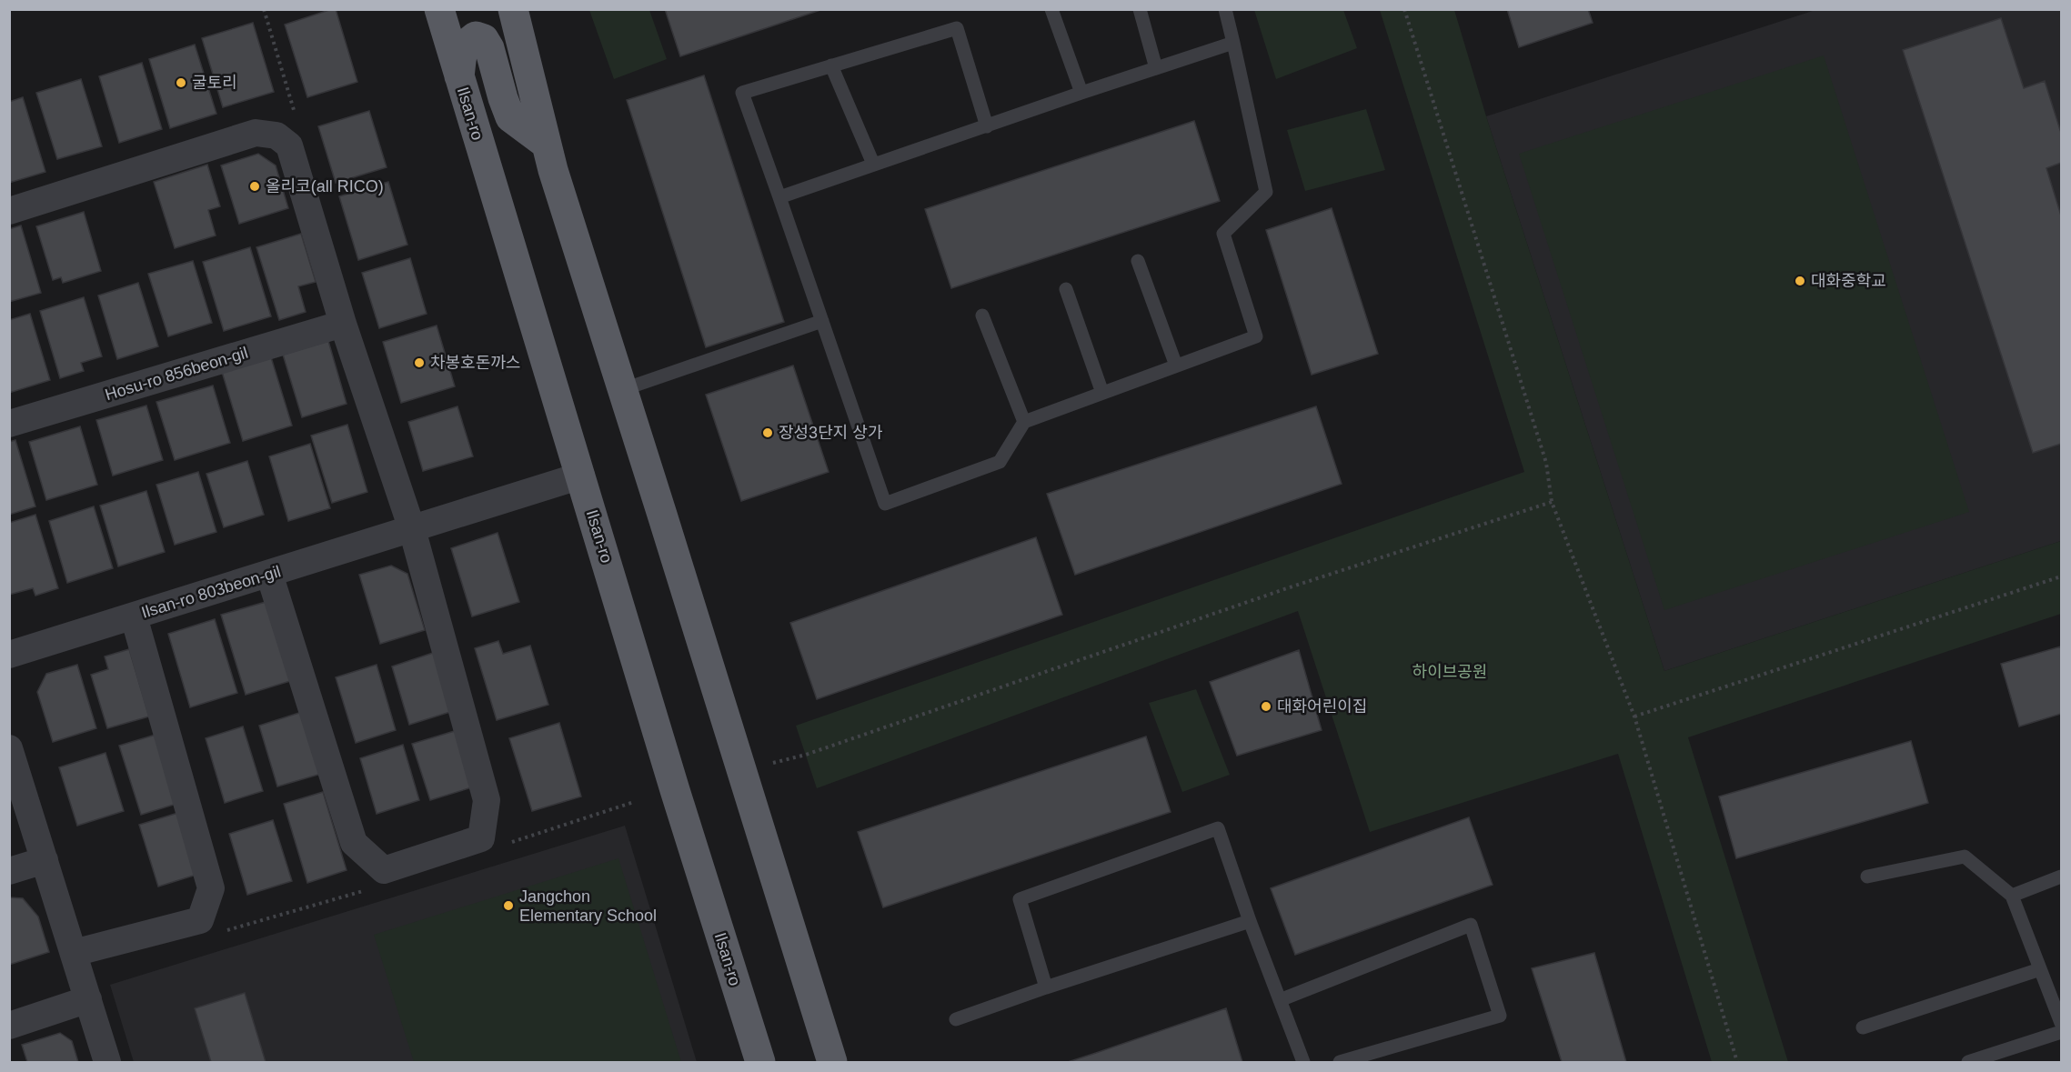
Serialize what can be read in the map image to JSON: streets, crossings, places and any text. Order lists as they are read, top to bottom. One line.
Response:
{"streets":{"main road":["Ilsan-ro"],"street":["Hosu-ro 856beon-gil","Ilsan-ro 803beon-gil"]},"crossings":[["Ilsan-ro","Ilsan-ro 803beon-gil"]],"parks":["하이브공원"],"places":["굴토리","올리코(all RICO)","대화중학교","차봉호돈까스","장성3단지 상가","대화어린이집","Jangchon Elementary School"]}
